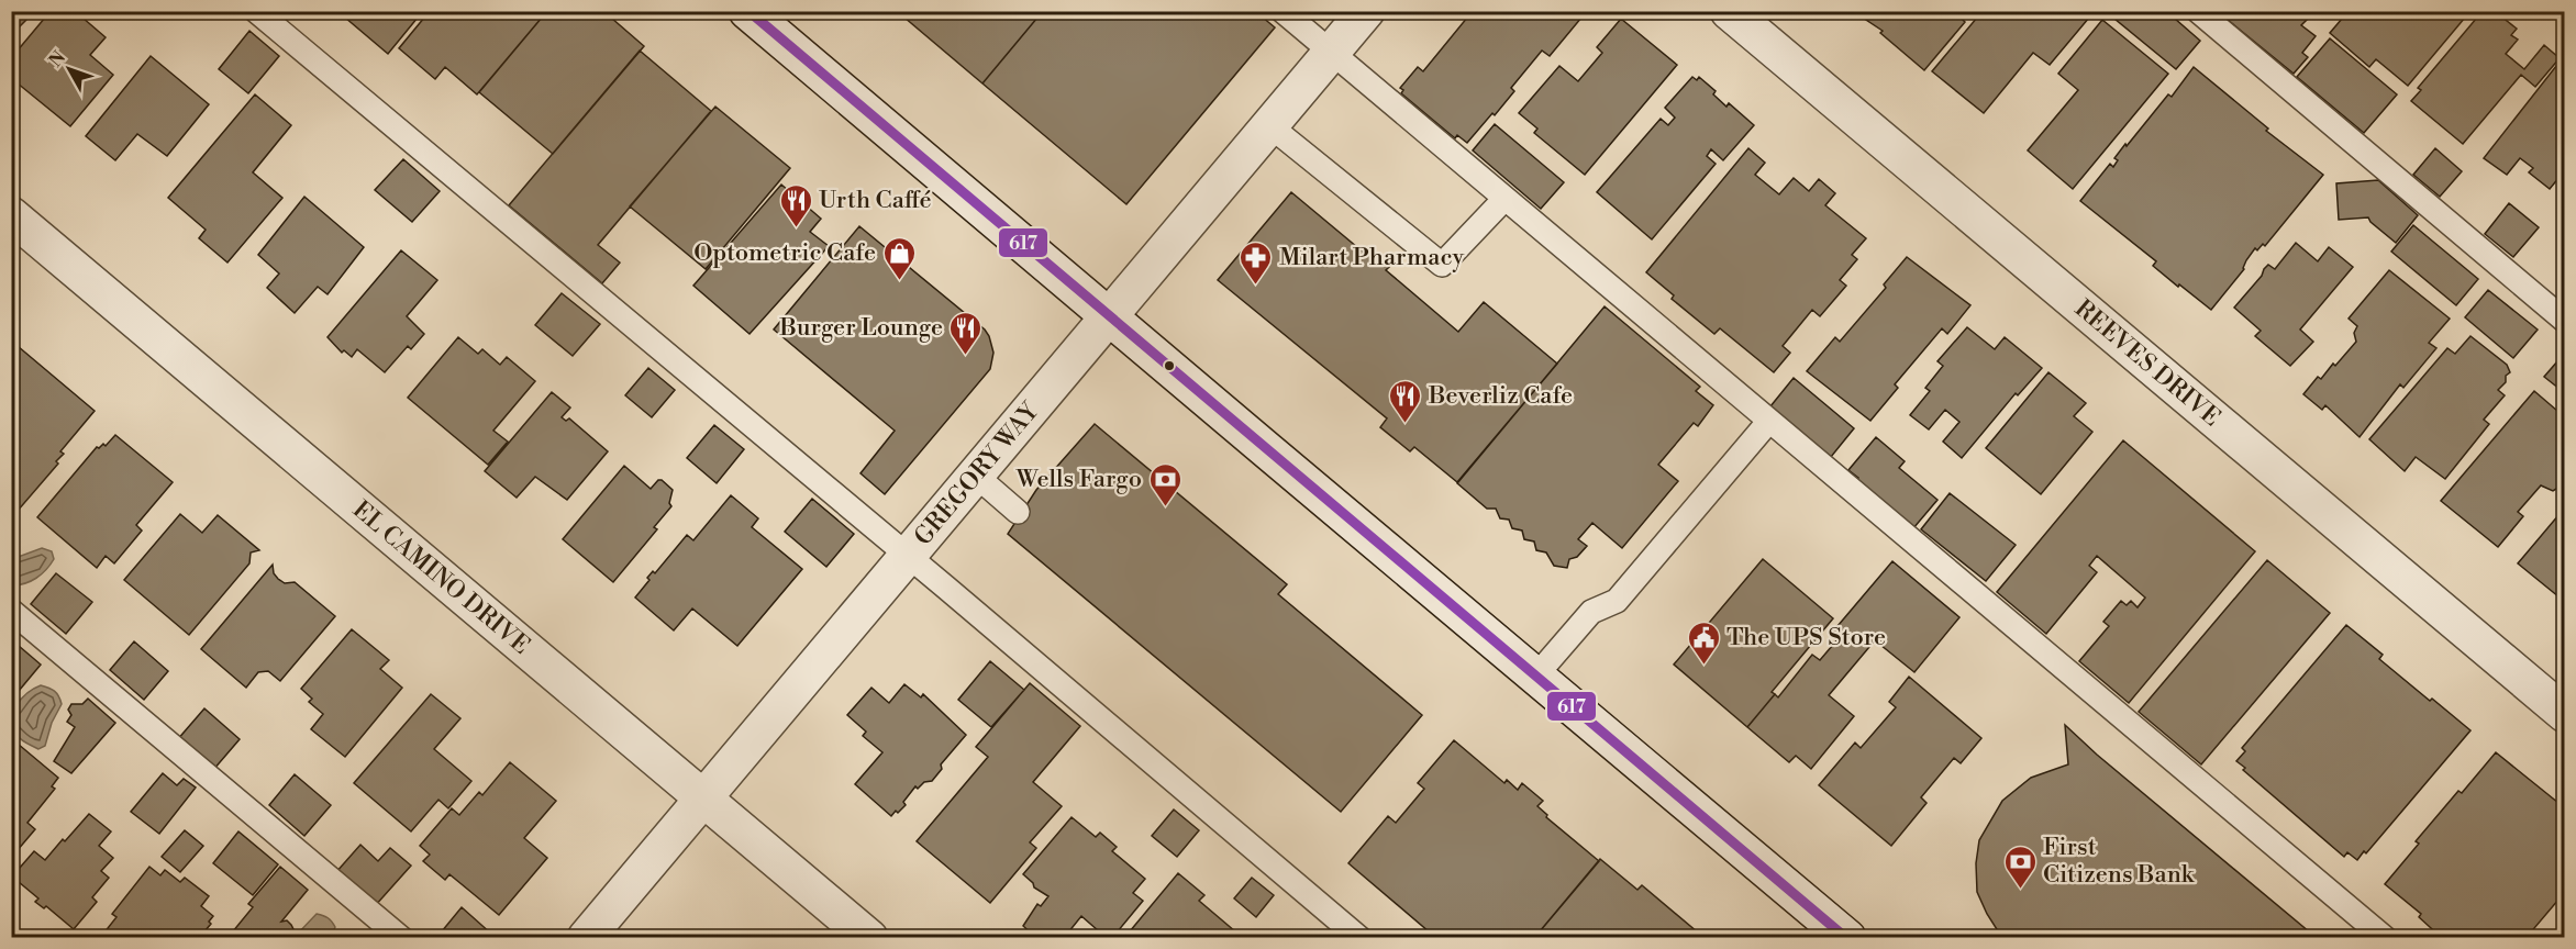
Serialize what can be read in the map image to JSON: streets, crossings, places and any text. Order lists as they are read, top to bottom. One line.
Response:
{"streets":{"street":["REEVES DRIVE","GREGORY WAY","EL CAMINO DRIVE"]},"crossings":[["GREGORY WAY","EL CAMINO DRIVE"]],"places":{"restaurant":["Urth Caffé","Burger Lounge","Beverliz Cafe"],"shop":["Optometric Cafe"],"pharmacy":["Milart Pharmacy"],"bank":["Wells Fargo","First Citizens Bank"],"public building":["The UPS Store"]},"lines":["transit line 617"],"north":"top left"}
